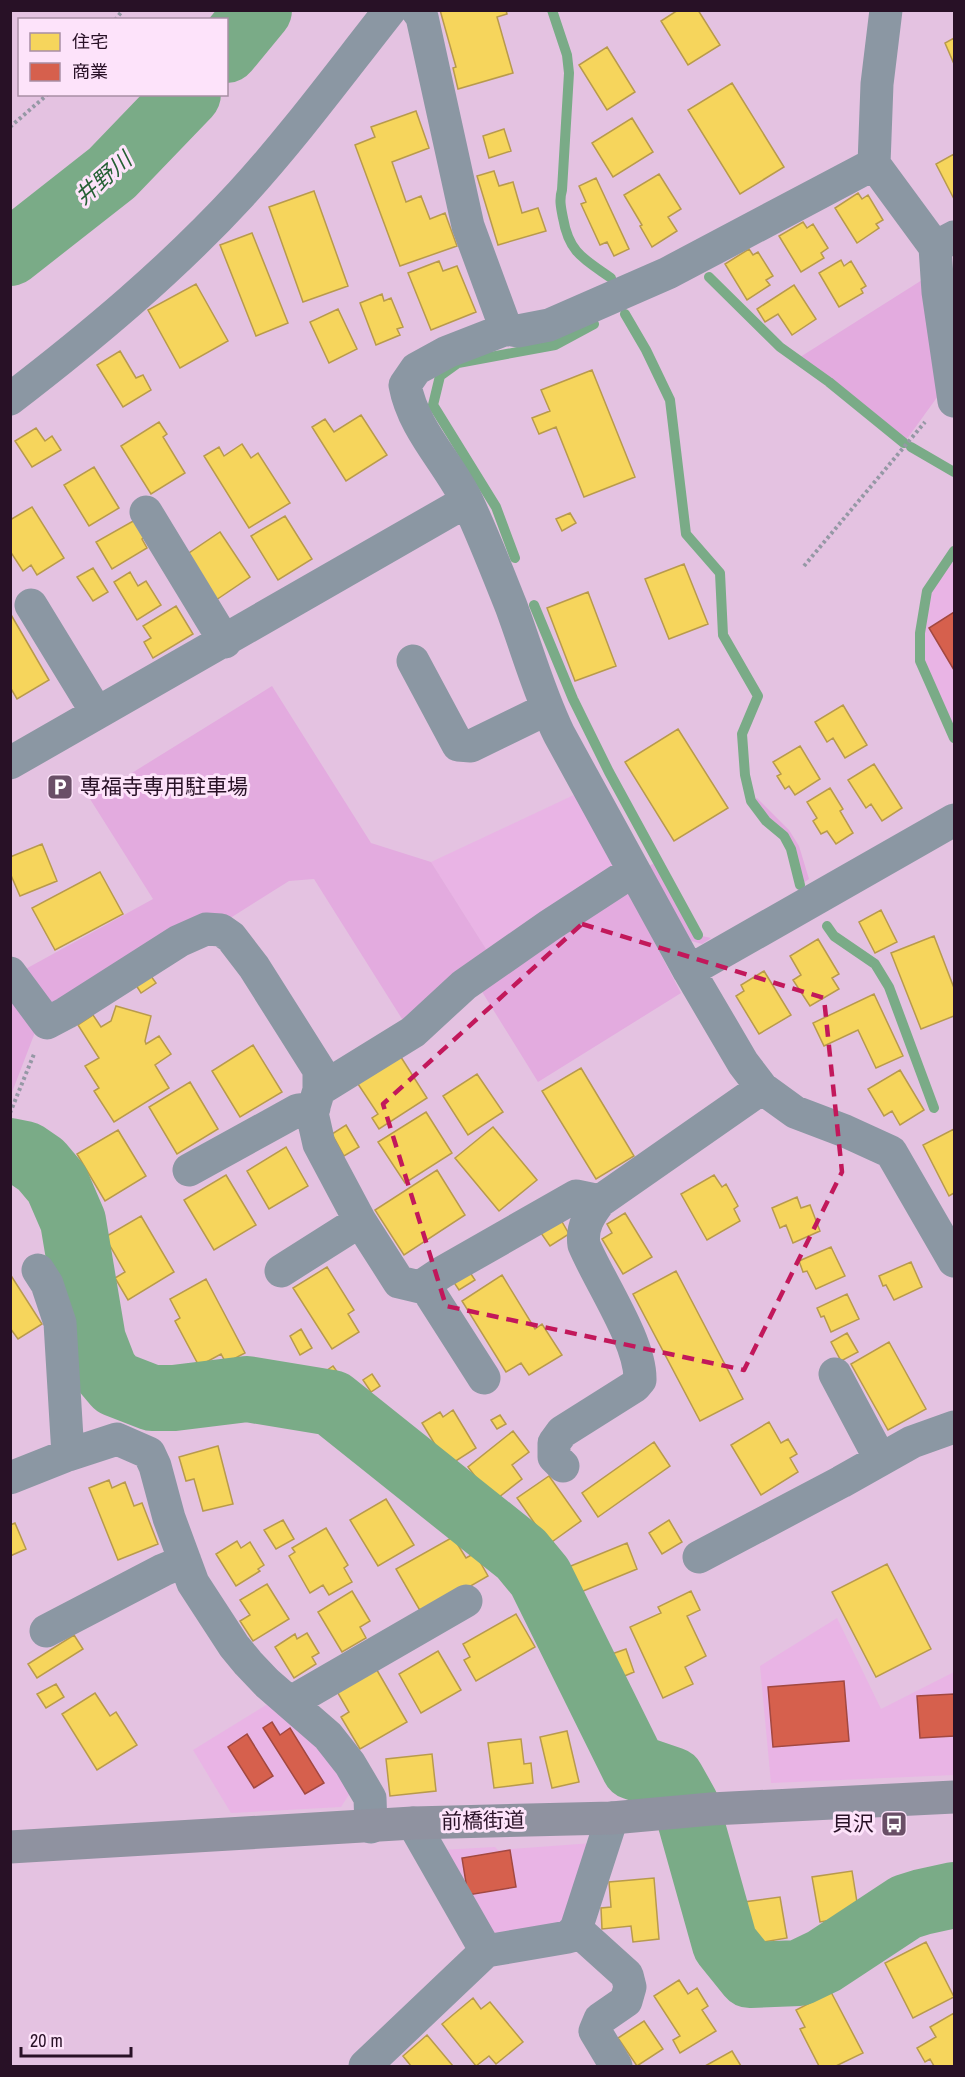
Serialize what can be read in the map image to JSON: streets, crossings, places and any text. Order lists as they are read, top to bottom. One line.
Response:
{"streets":{"main road":["前橋街道"]},"water":["井野川"],"places":{"parking":["専福寺専用駐車場"],"bus stop":["貝沢"]},"legend":["住宅","商業"],"scale_bar":"20 m"}
